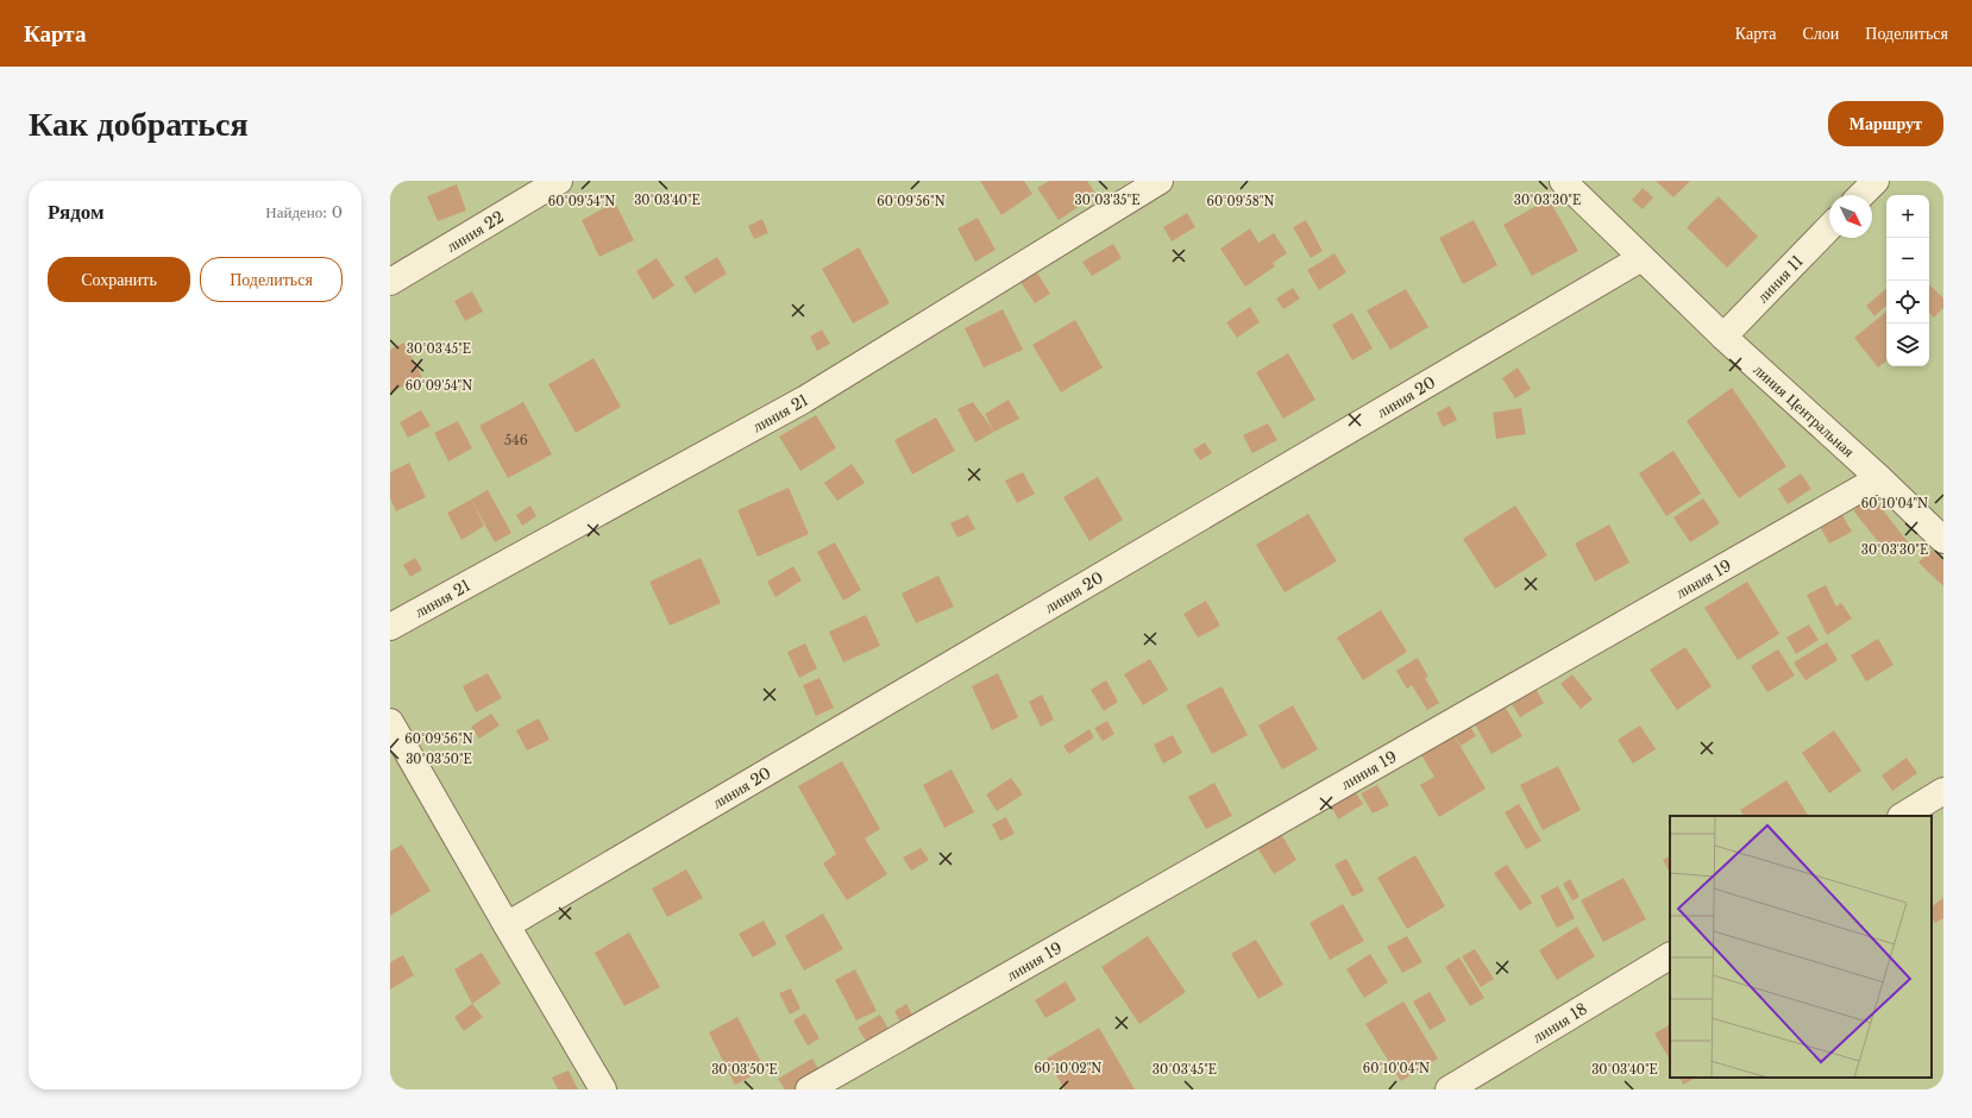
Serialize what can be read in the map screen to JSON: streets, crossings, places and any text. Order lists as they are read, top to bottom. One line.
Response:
{"streets":{"street":["линия 22","линия 11","линия 20","линия Центральная","линия 21","линия 19","линия 18"]},"crossings":[["линия 11","линия Центральная"],["линия 20","линия Центральная"],["линия Центральная","линия 19"]],"house_numbers":["546"],"north":"bottom right","page":{"header":"Карта","nav":["Карта","Слои","Поделиться"],"buttons":["Маршрут",["Сохранить","Поделиться"]],"title":"Как добраться","heading":["Рядом","Найдено: 0"],"map_buttons":["+","−"]},"coordinates":["30°03'40\"E","30°03'35\"E","30°03'30\"E","60°09'54\"N","60°09'56\"N","60°09'58\"N","30°03'45\"E","60°10'04\"N","30°03'50\"E","60°10'02\"N"]}
